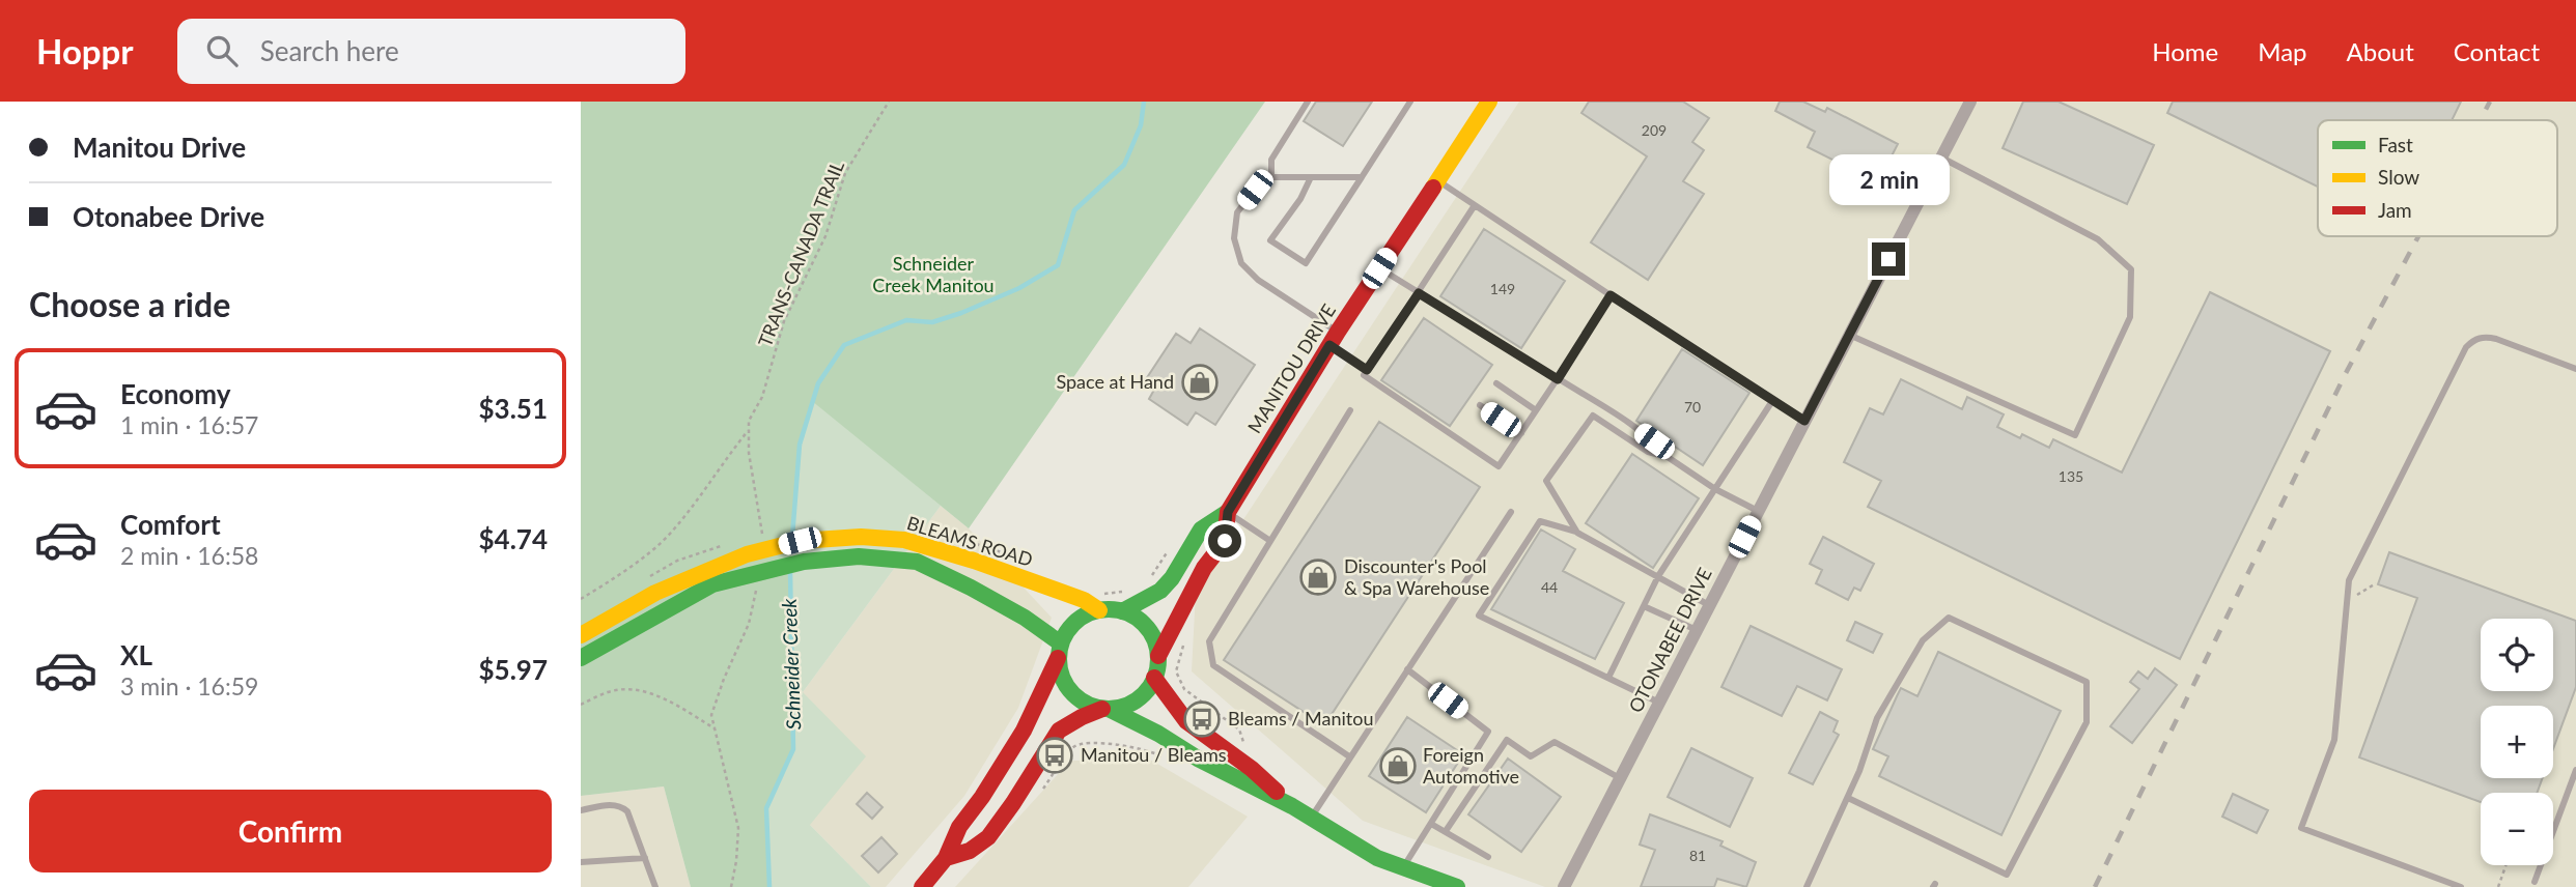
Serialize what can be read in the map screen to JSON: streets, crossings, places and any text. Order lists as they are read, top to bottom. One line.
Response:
{"streets":{"main road":["MANITOU DRIVE","BLEAMS ROAD"],"street":["OTONABEE DRIVE"],"path":["TRANS-CANADA TRAIL"]},"crossings":[["MANITOU DRIVE","BLEAMS ROAD"]],"water":["Schneider Creek"],"parks":["Schneider Creek Manitou"],"places":{"shop":["Space at Hand","Discounter's Pool & Spa Warehouse","Foreign Automotive"],"bus stop":["Bleams / Manitou","Manitou / Bleams"]},"house_numbers":["209","149","70","135","44","81"],"legend":["Fast","Slow","Jam"],"page":{"header":"Hoppr","search":"Search here","nav":["Home","Map","About","Contact"],"banner":["Manitou Drive","Otonabee Drive"],"bubble":"2 min","heading":"Choose a ride","list":[{"name":"Economy","note":"1 min · 16:57","value":"$3.51"},{"name":"Comfort","note":"2 min · 16:58","value":"$4.74"},{"name":"XL","note":"3 min · 16:59","value":"$5.97"}],"map_buttons":["+","−"],"buttons":"Confirm"}}
